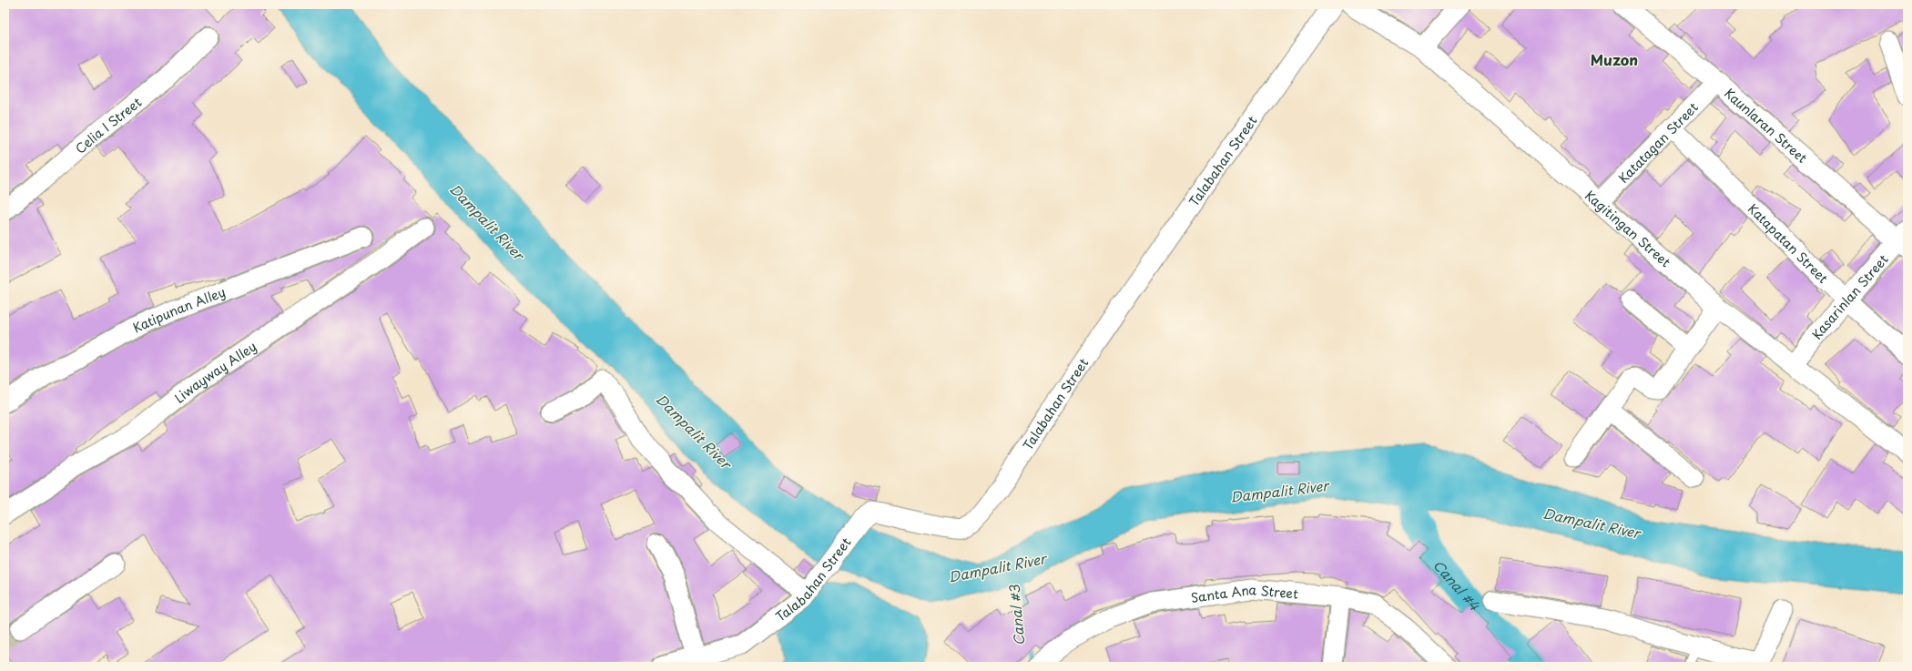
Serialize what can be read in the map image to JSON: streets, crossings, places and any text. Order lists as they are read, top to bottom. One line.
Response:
{"streets":{"street":["Celia I Street","Kaunlaran Street","Katatagan Street","Talabahan Street","Kagitingan Street","Katapatan Street","Kasarinlan Street","Katipunan Alley","Liwayway Alley","Santa Ana Street"]},"crossings":[["Kaunlaran Street","Katatagan Street"],["Kaunlaran Street","Kasarinlan Street"],["Katatagan Street","Kagitingan Street"],["Katatagan Street","Katapatan Street"],["Kagitingan Street","Kasarinlan Street"],["Katapatan Street","Kasarinlan Street"]],"districts":["Muzon"],"water":["Dampalit River","Canal #4","Canal #3"]}
